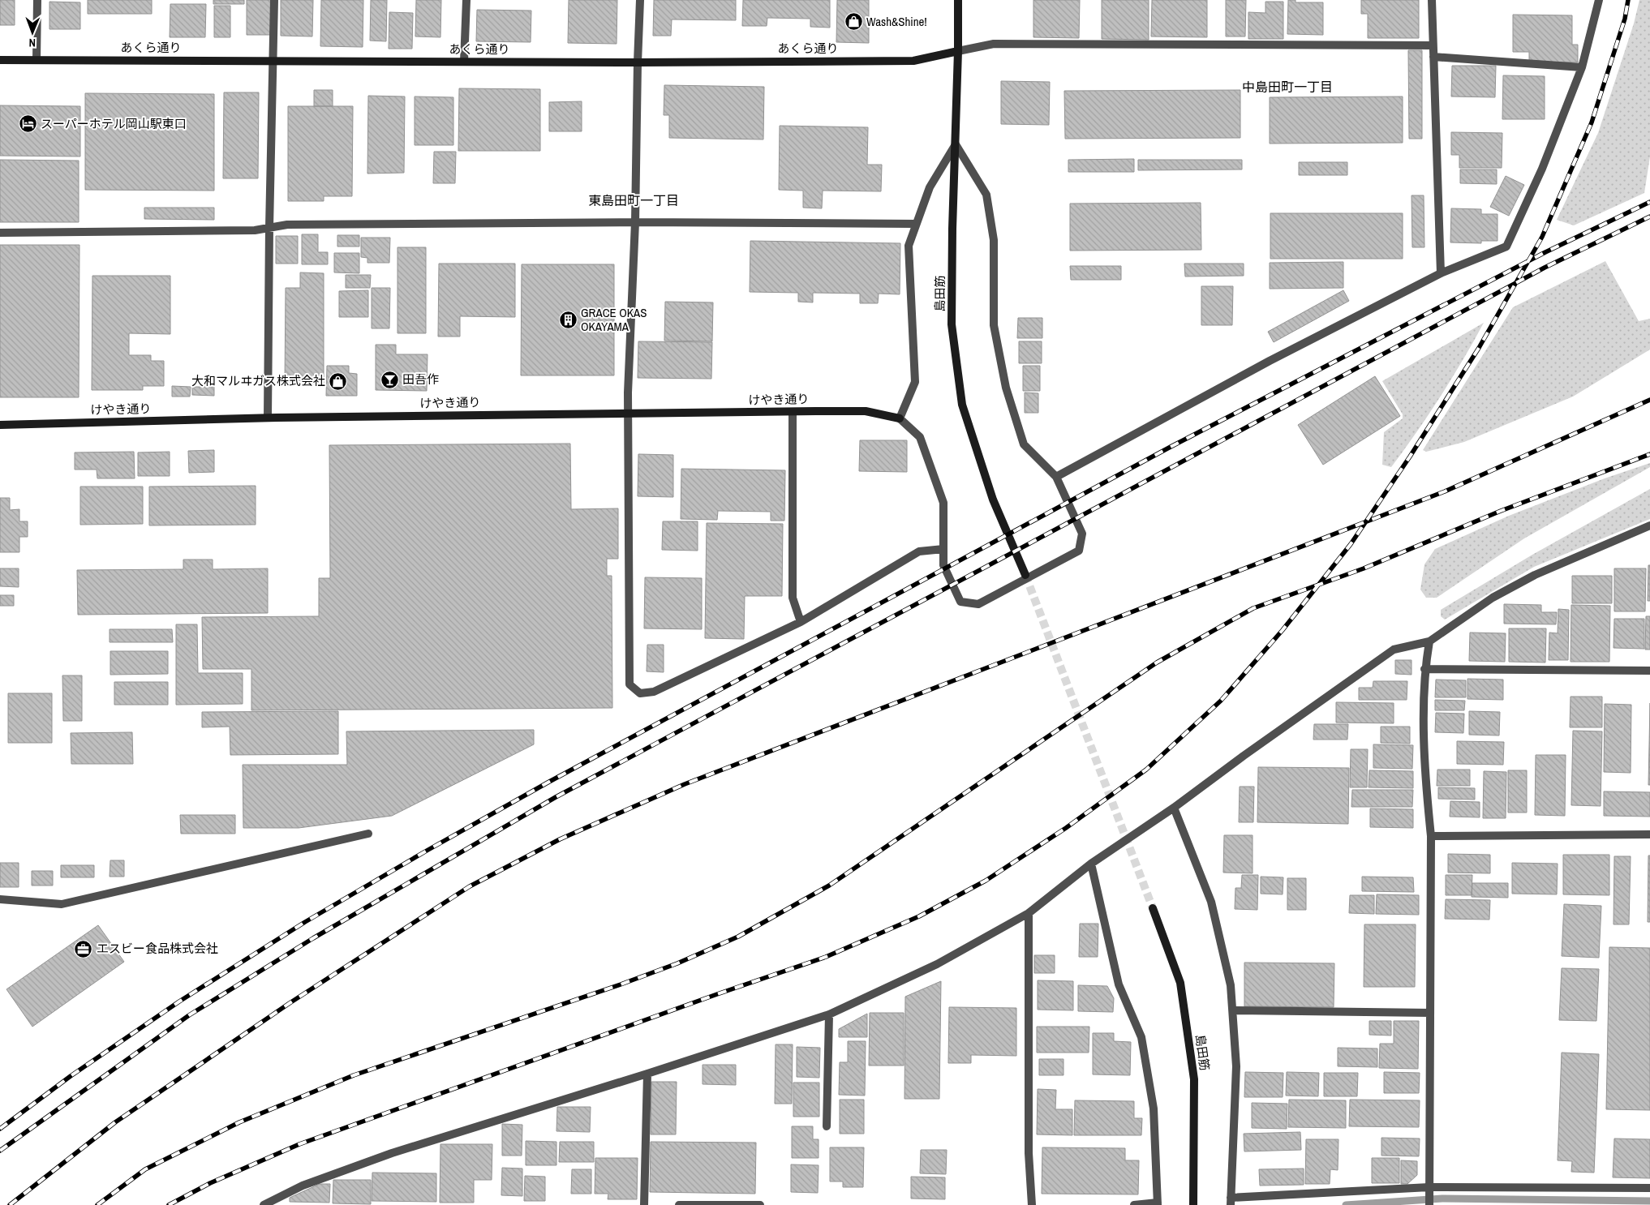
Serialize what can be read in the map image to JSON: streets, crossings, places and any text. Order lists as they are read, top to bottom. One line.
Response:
{"streets":{"street":["あくら通り","島田筋","けやき通り"]},"crossings":[["あくら通り","島田筋"]],"districts":["中島田町一丁目","東島田町一丁目"],"places":{"shop":["Wash&Shine!","大和マルヰガス株式会社"],"hotel":["スーパーホテル岡山駅東口"],"building":["GRACE OKAS OKAYAMA"],"bar":["田吾作"],"office":["エスビー食品株式会社"]},"north":"bottom"}
